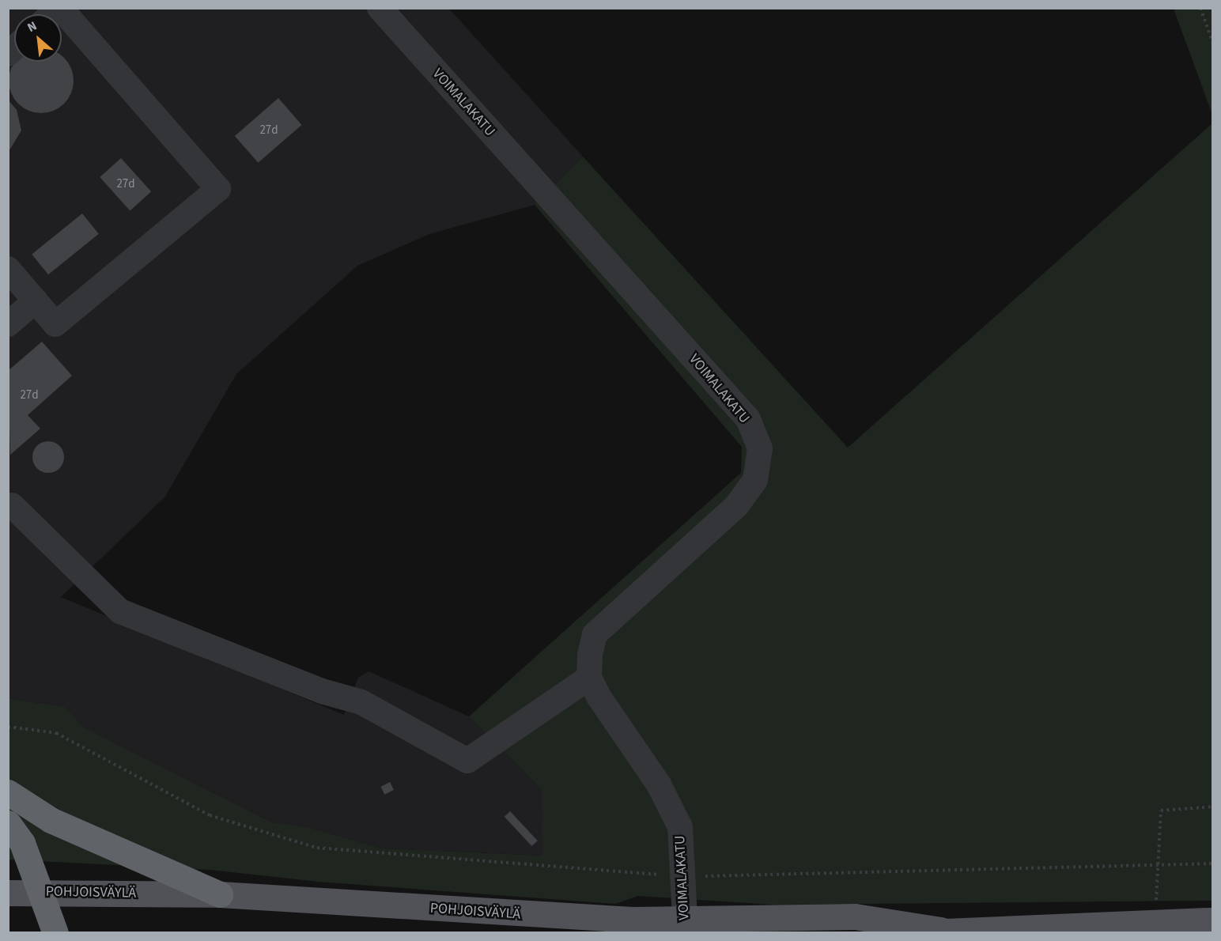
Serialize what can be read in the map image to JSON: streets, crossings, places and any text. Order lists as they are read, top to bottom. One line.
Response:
{"streets":{"main road":["POHJOISVÄYLÄ"],"lane":["VOIMALAKATU"]},"crossings":[["VOIMALAKATU","POHJOISVÄYLÄ"]],"house_numbers":["27d","27d","27d"],"north":"top left"}
